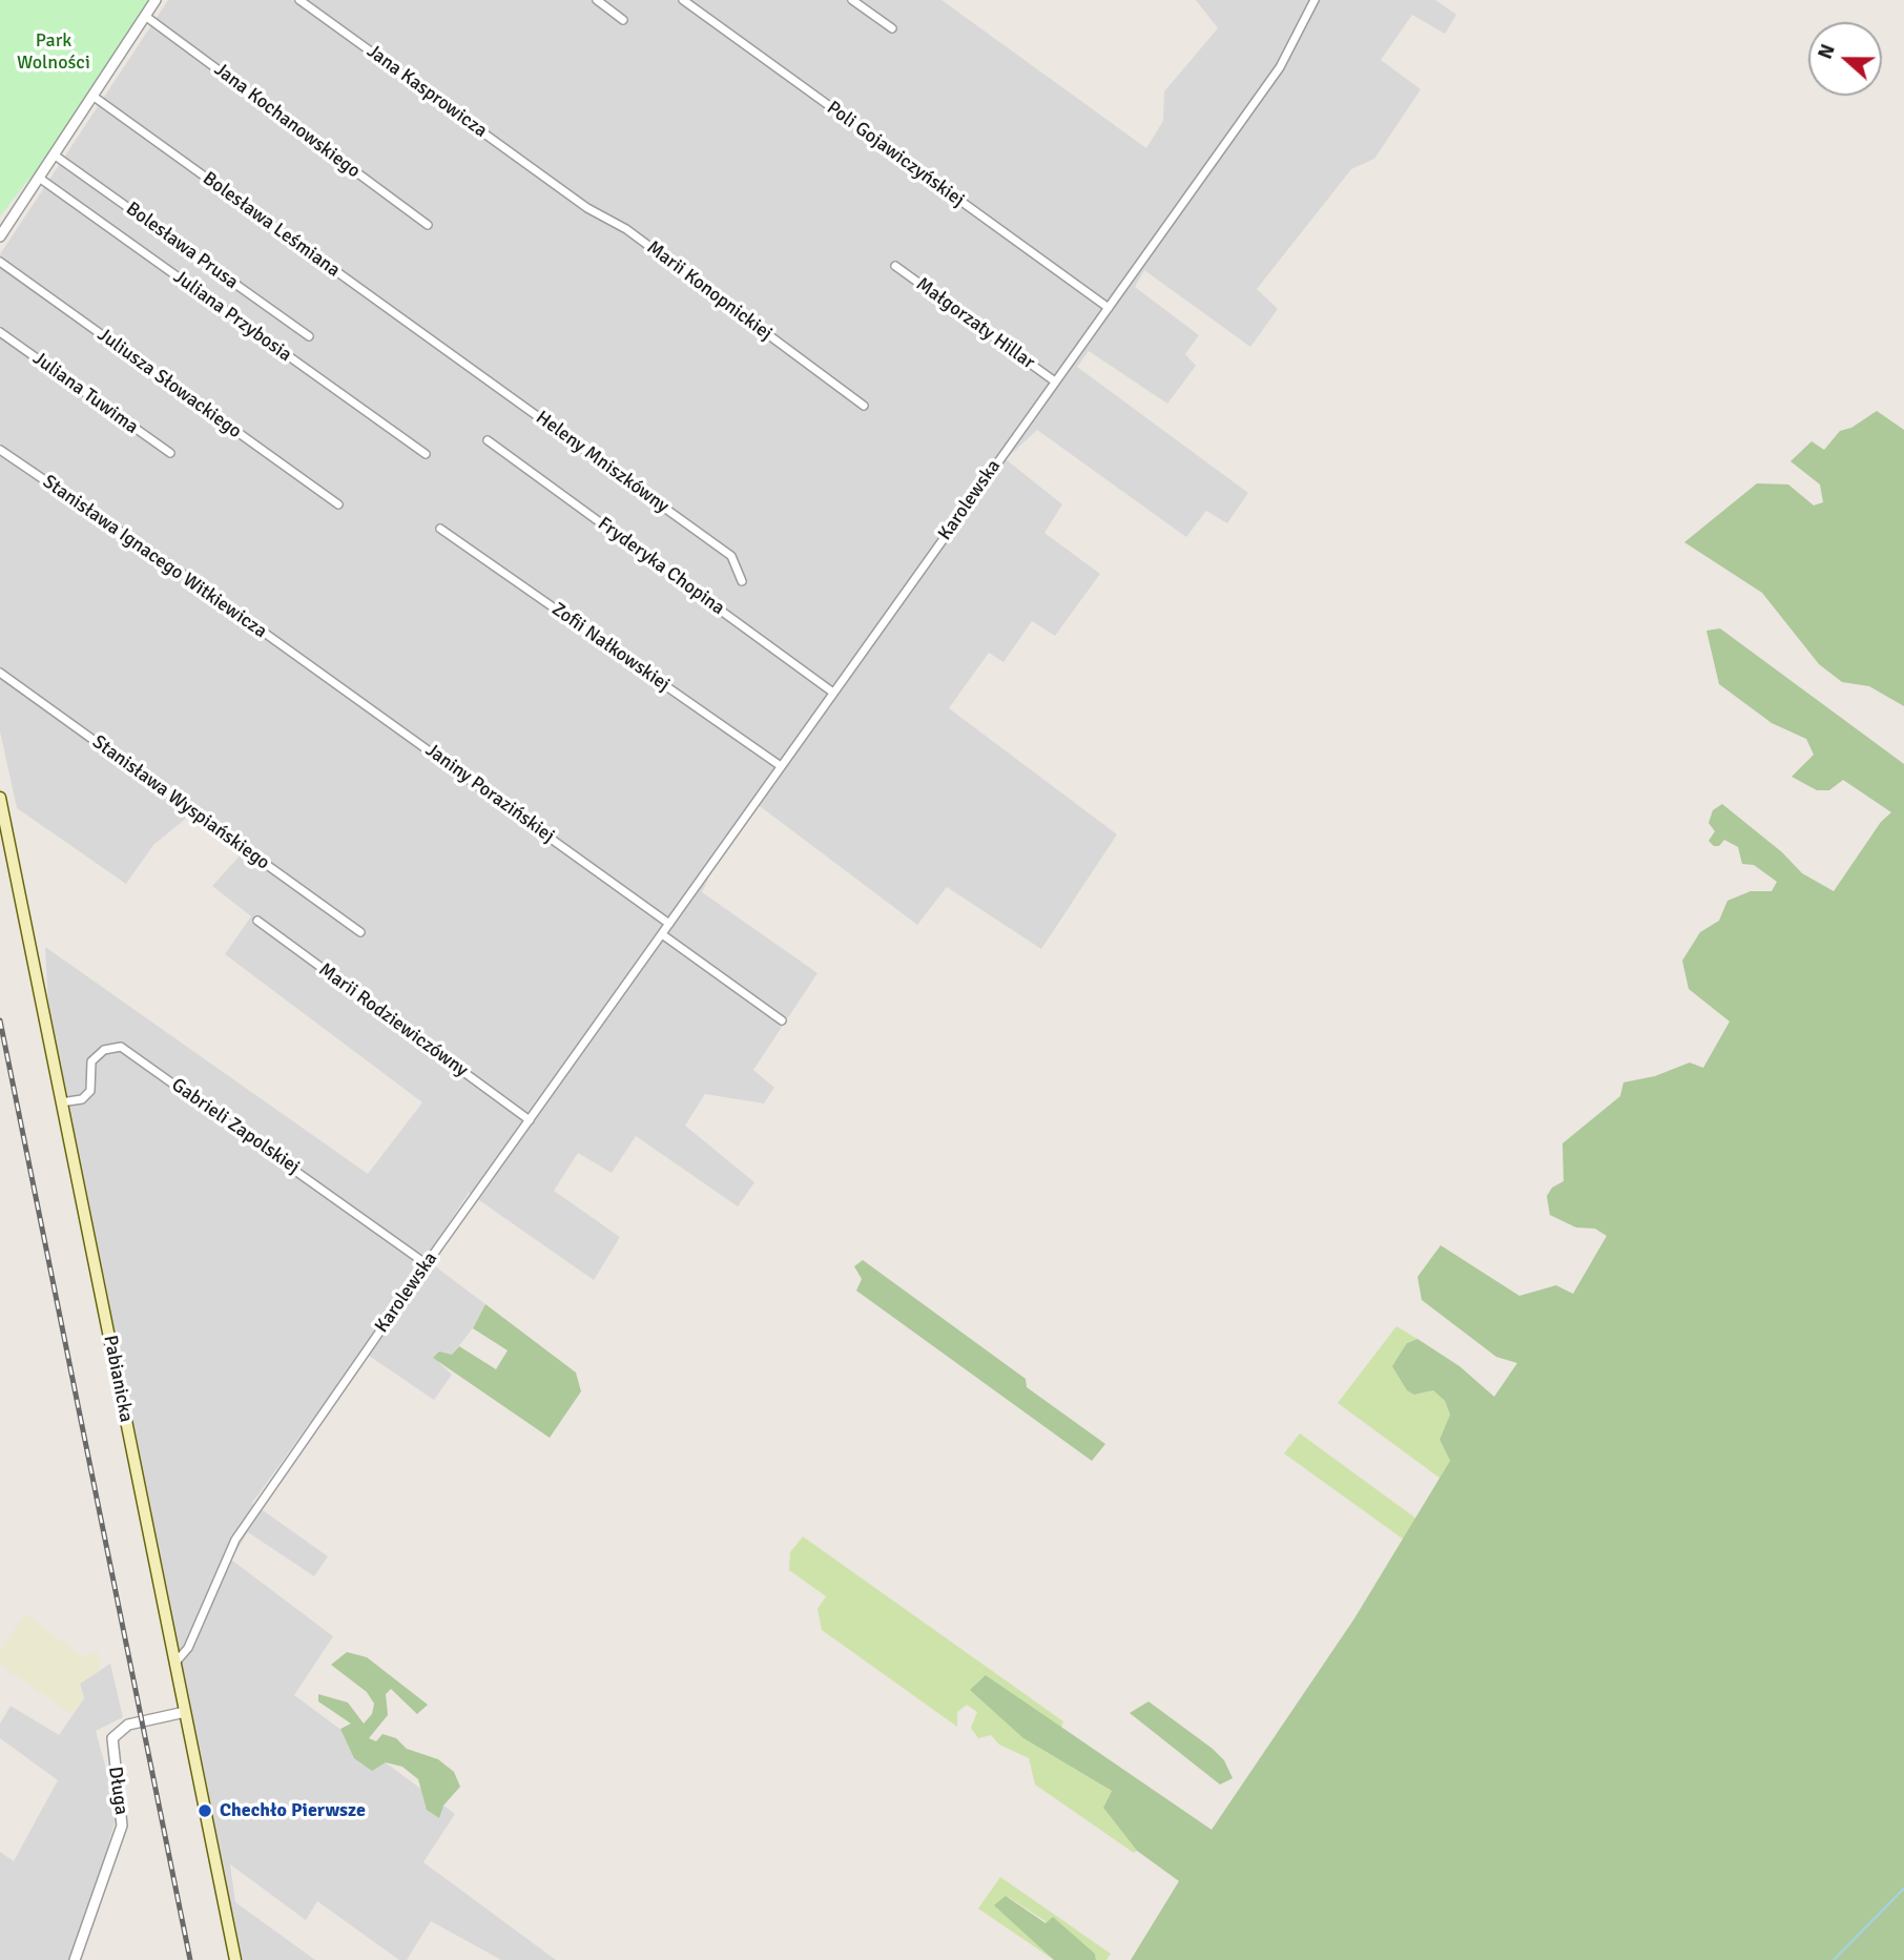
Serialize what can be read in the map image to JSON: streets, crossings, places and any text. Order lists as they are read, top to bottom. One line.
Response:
{"streets":{"main road":["Pabianicka"],"street":["Jana Kasprowicza","Jana Kochanowskiego","Poli Gojawiczyńskiej","Bolesława Leśmiana","Bolesława Prusa","Marii Konopnickiej","Juliana Przybosia","Małgorzaty Hillar","Juliusza Słowackiego","Juliana Tuwima","Heleny Mniszkówny","Karolewska","Stanisława Ignacego Witkiewicza","Fryderyka Chopina","Zofii Nałkowskiej","Janiny Porazińskiej","Stanisława Wyspiańskiego","Marii Rodziewiczówny","Gabrieli Zapolskiej","Długa"]},"crossings":[["Jana Kasprowicza","Marii Konopnickiej"],["Poli Gojawiczyńskiej","Karolewska"],["Bolesława Leśmiana","Heleny Mniszkówny"],["Małgorzaty Hillar","Karolewska"],["Karolewska","Fryderyka Chopina"],["Karolewska","Zofii Nałkowskiej"],["Karolewska","Janiny Porazińskiej"],["Karolewska","Marii Rodziewiczówny"],["Karolewska","Gabrieli Zapolskiej"],["Karolewska","Pabianicka"],["Stanisława Ignacego Witkiewicza","Janiny Porazińskiej"],["Gabrieli Zapolskiej","Pabianicka"],["Pabianicka","Długa"]],"parks":["Park Wolności"],"places":["Chechło Pierwsze"],"north":"left"}
